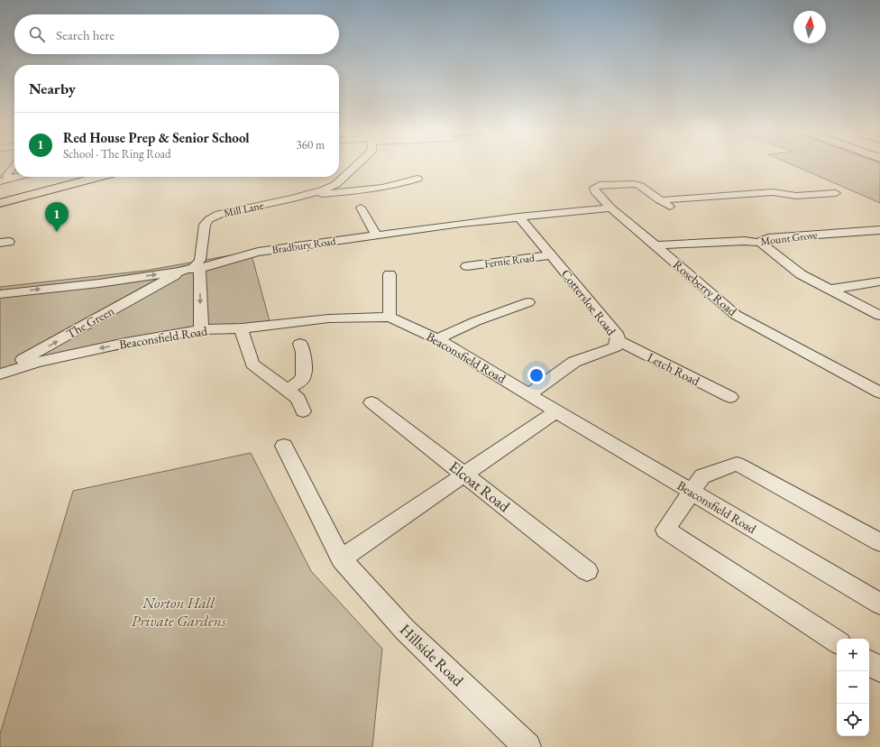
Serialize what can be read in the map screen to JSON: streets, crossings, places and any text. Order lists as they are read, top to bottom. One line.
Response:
{"streets":{"street":["Mill Lane","Mount Grove","Bradbury Road","Fernie Road","Roseberry Road","Cottersloe Road","The Green","Beaconsfield Road","Letch Road","Elcoat Road","Hillside Road"]},"crossings":[["Mill Lane","Bradbury Road"],["Mill Lane","The Green"],["Mount Grove","Roseberry Road"],["Bradbury Road","Roseberry Road"],["Bradbury Road","Cottersloe Road"],["Bradbury Road","The Green"],["Fernie Road","Cottersloe Road"],["Cottersloe Road","Beaconsfield Road"],["Cottersloe Road","Letch Road"],["The Green","Beaconsfield Road"]],"one_way":["The Green"],"parks":["Norton Hall Private Gardens"],"north":"top","page":{"search":"Search here","heading":"Nearby","list":[{"mark":"1","name":"Red House Prep & Senior School","note":"School · The Ring Road","value":"360 m"}],"pins":"1","map_buttons":["+","−"]}}
